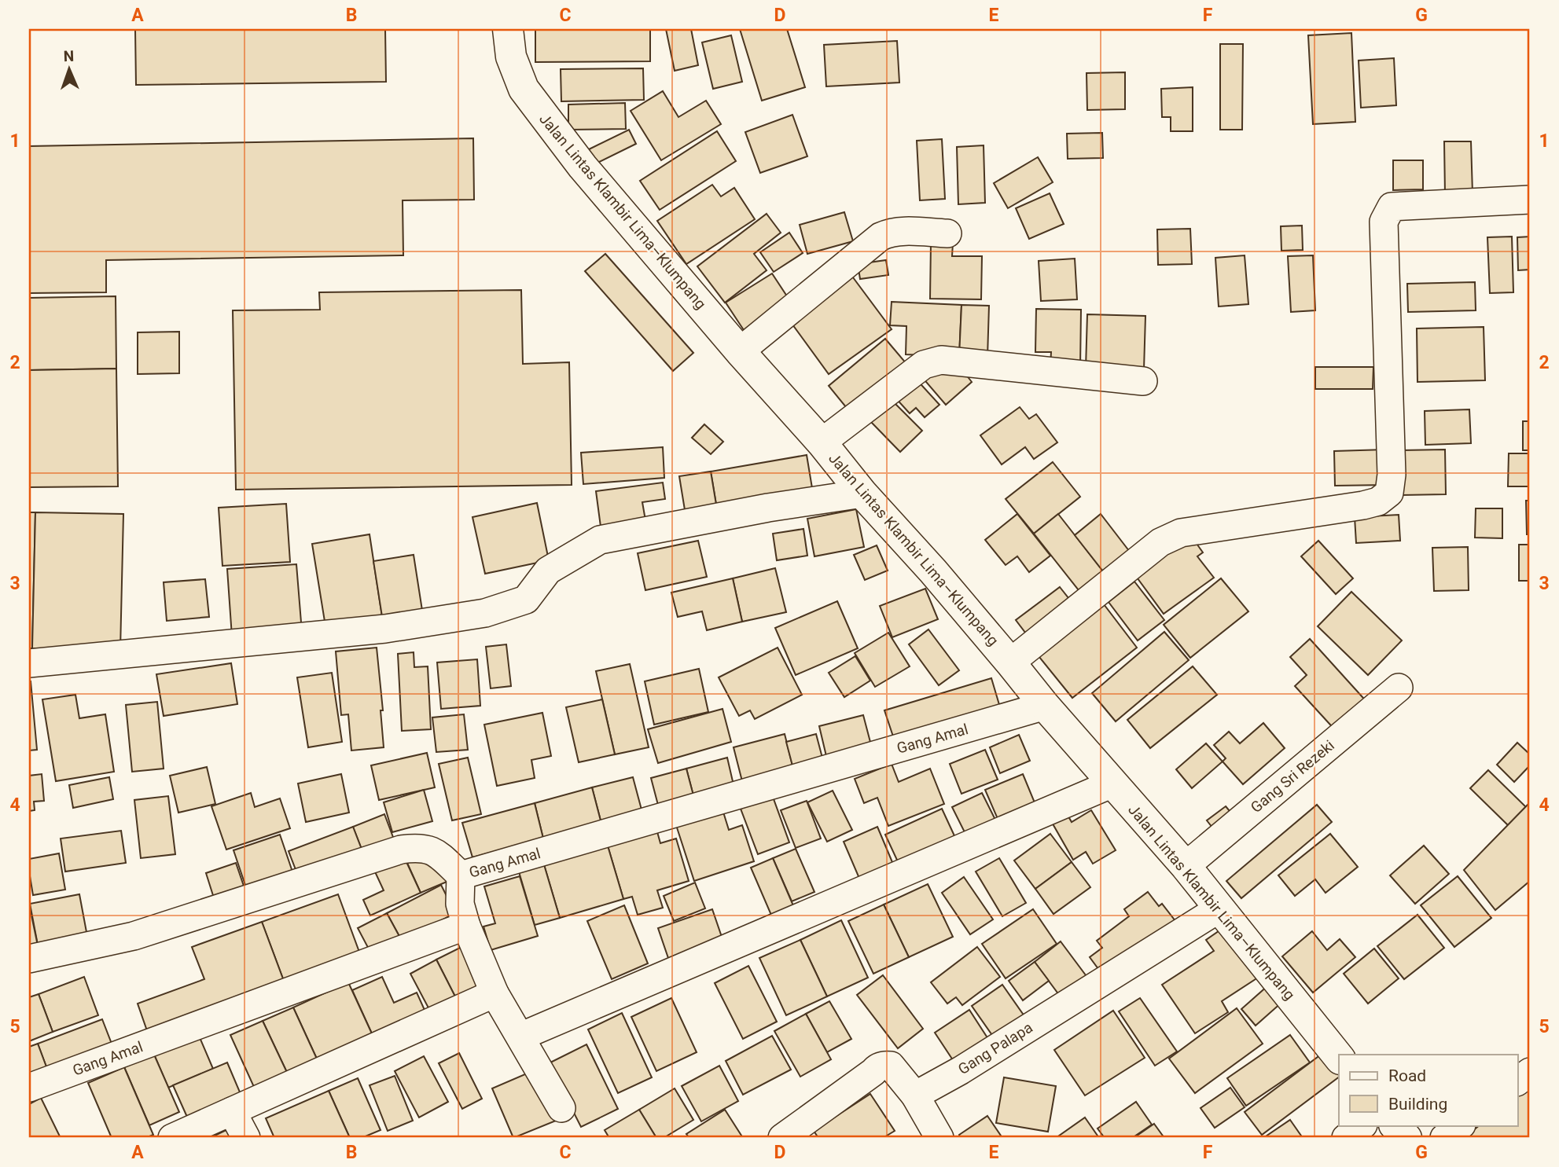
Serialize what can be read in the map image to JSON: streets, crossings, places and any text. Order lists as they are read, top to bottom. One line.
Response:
{"streets":{"main road":["Jalan Lintas Klambir Lima–Klumpang"],"street":["Gang Amal","Gang Sri Rezeki","Gang Palapa"]},"crossings":[["Jalan Lintas Klambir Lima–Klumpang","Gang Amal"],["Jalan Lintas Klambir Lima–Klumpang","Gang Sri Rezeki"],["Jalan Lintas Klambir Lima–Klumpang","Gang Palapa"]],"legend":["Road","Building"],"north":"top","grid":{"columns":["A","B","C","D","E","F","G"],"rows":["1","2","3","4","5"]}}
